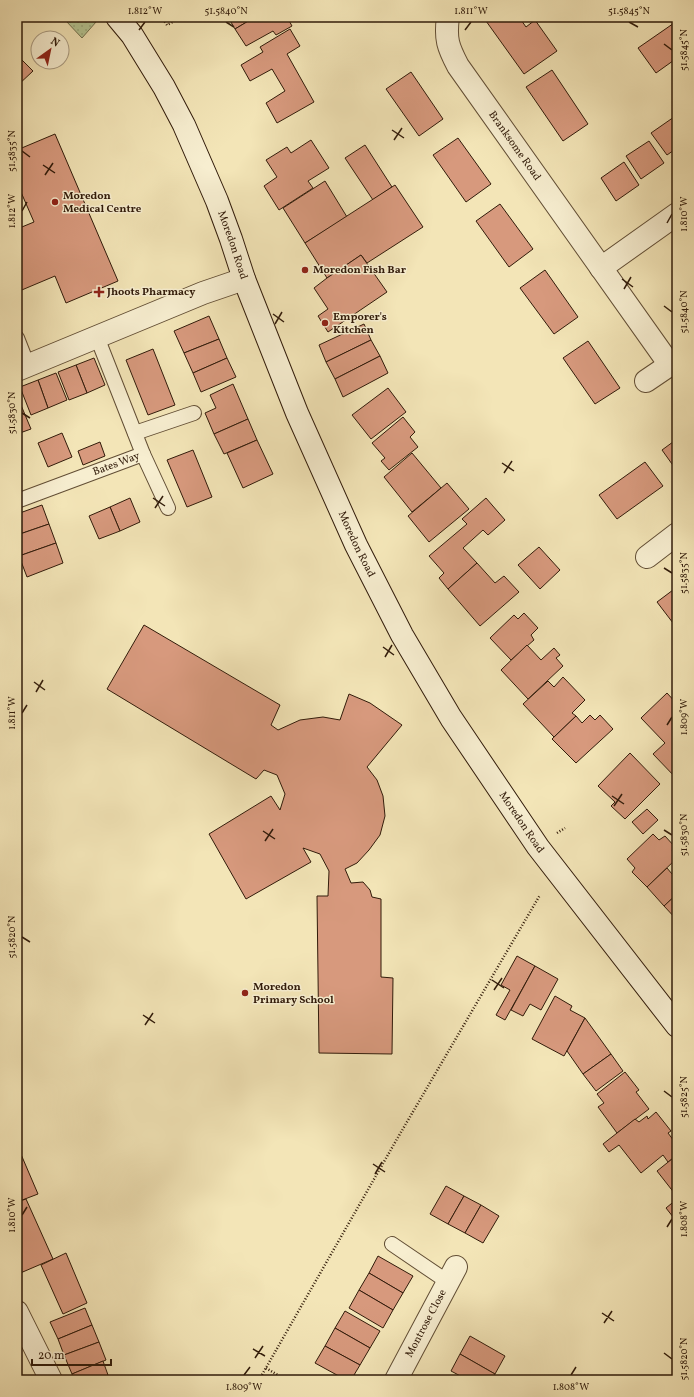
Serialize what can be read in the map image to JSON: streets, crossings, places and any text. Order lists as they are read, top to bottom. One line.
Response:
{"streets":{"street":["Branksome Road","Moredon Road","Montrose Close"],"lane":["Bates Way"]},"places":{"other":["Moredon Medical Centre","Moredon Fish Bar","Emporer's Kitchen","Moredon Primary School"],"health":["Jhoots Pharmacy"]},"scale_bar":"20 m","north":"top right","coordinates":["1.812°W","51.5840°N","1.811°W","51.5845°N","51.5835°N","1.810°W","51.5830°N","1.809°W","51.5820°N","51.5825°N","1.808°W"]}
